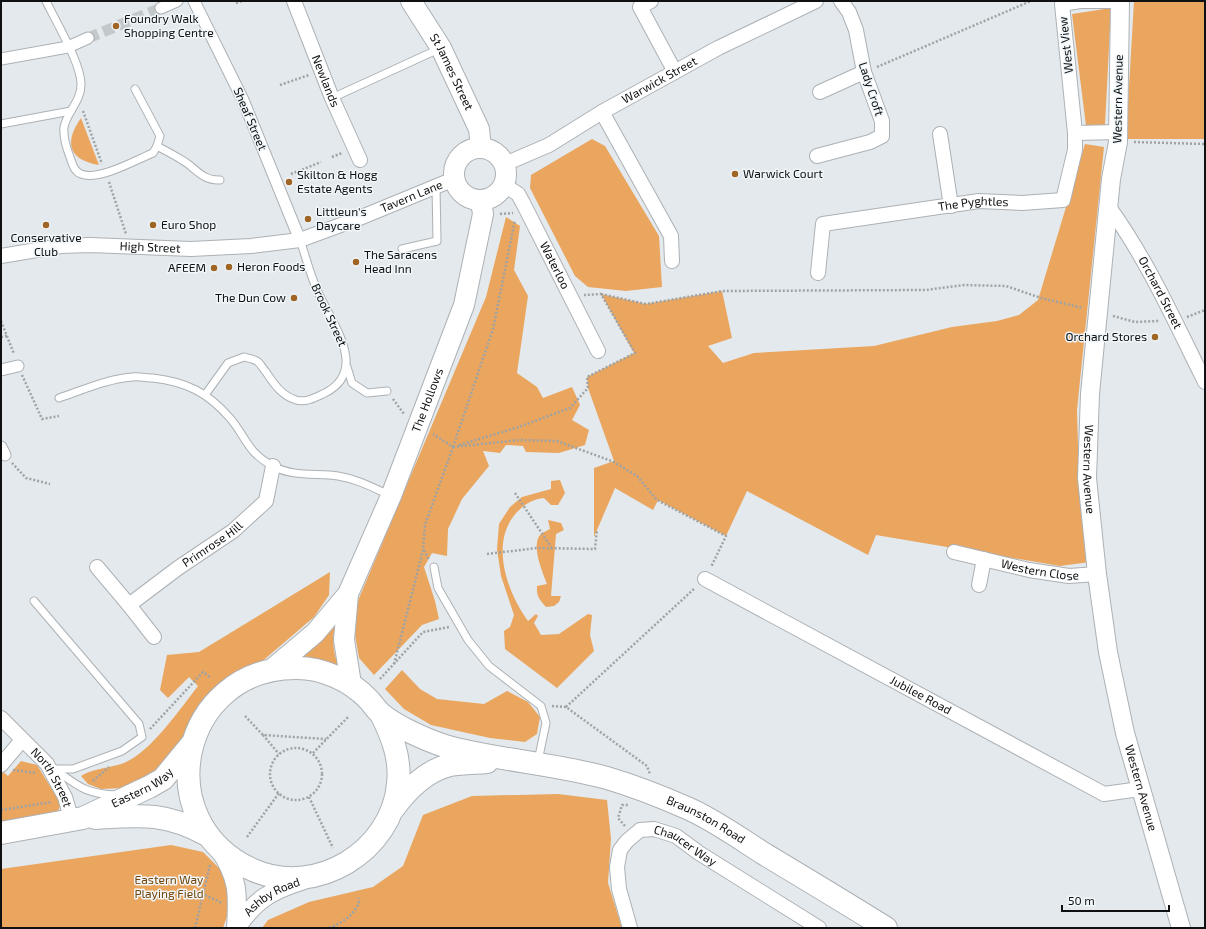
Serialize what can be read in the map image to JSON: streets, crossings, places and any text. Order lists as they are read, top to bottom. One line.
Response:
{"streets":{"main road":["St James Street","The Hollows","Eastern Way","Braunston Road"],"street":["West View","Warwick Street","Newlands","Lady Croft","Western Avenue","Sheaf Street","Tavern Lane","The Pyghtles","High Street","Waterloo","Orchard Street","Primrose Hill","Western Close","Jubilee Road","North Street","Chaucer Way","Ashby Road"],"lane":["Brook Street"]},"crossings":[["West View","The Pyghtles"],["St James Street","Warwick Street"],["St James Street","Tavern Lane"],["St James Street","Waterloo"],["St James Street","The Hollows"],["Warwick Street","Tavern Lane"],["Warwick Street","Waterloo"],["Warwick Street","The Hollows"],["Western Avenue","Orchard Street"],["Western Avenue","Western Close"],["Western Avenue","Jubilee Road"],["Sheaf Street","Tavern Lane"],["Sheaf Street","High Street"],["Sheaf Street","Brook Street"],["Tavern Lane","High Street"],["Tavern Lane","Waterloo"],["Tavern Lane","Brook Street"],["Tavern Lane","The Hollows"],["High Street","Brook Street"],["Waterloo","The Hollows"],["North Street","Eastern Way"],["Eastern Way","Ashby Road"]],"parks":["Eastern Way Playing Field"],"places":["Foundry Walk Shopping Centre","Warwick Court","Skilton & Hogg Estate Agents","Littleun's Daycare","Conservative Club","Euro Shop","The Saracens Head Inn","Heron Foods","AFEEM","The Dun Cow","Orchard Stores"],"scale_bar":"50 m"}
